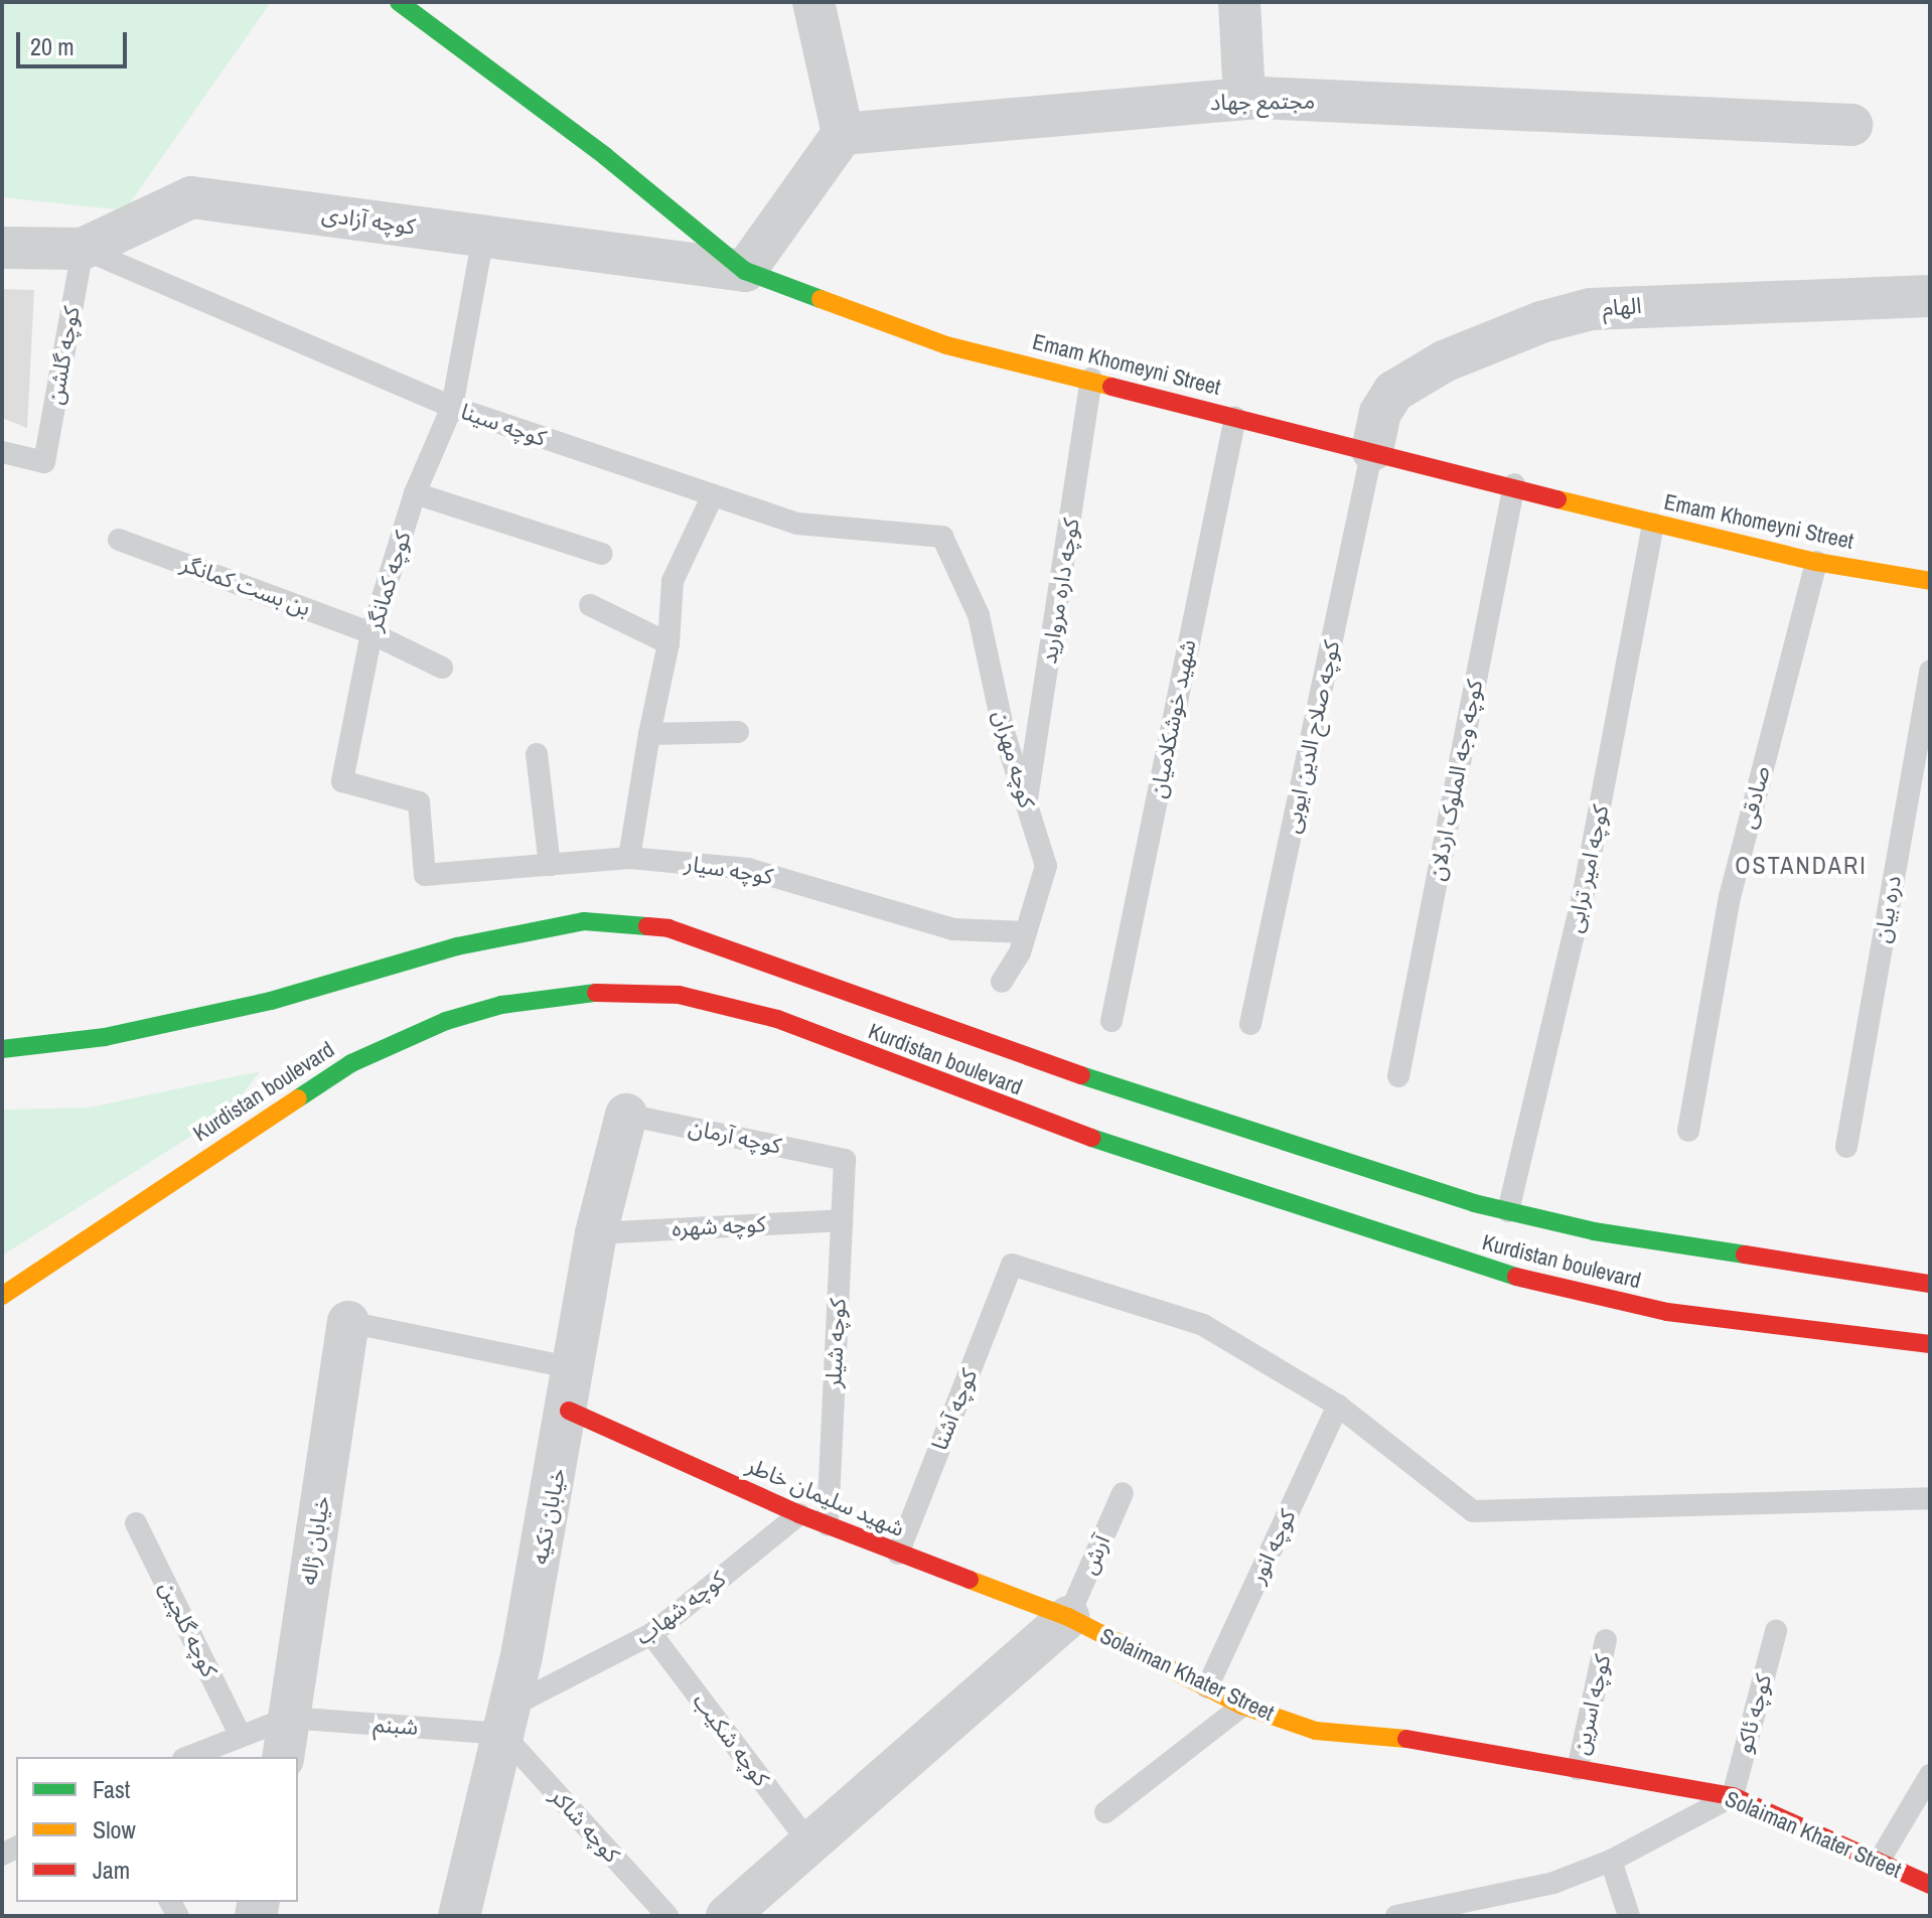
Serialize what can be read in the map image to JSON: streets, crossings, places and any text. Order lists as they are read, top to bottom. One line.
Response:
{"streets":{"main road":["Emam Khomeyni Street","Kurdistan boulevard","شهید سلیمان خاطر","Solaiman Khater Street"],"street":["مجتمع جهاد","کوچه آزادی","الهام","خیابان تکیه","خیابان ژاله"],"lane":["کوچه گلشن","کوچه سینا","کوچه کمانگر","بن بست کمانگر","کوچه داره مروارید","شهید خوشکلامیان","کوچه صلاح الدین ایوبی","کوچه مهران","کوچه وجه الملوک اردلان","صادقی","کوچه امیر ترابی","کوچه سیار","دره بیان","کوچه آرمان","کوچه شهره","کوچه شیلر","کوچه آشنا","کوچه انور","آرش","کوچه شهاب","کوچه گلچین","کوچه اسرین","کوچه ئاکو","شبنم","کوچه شکیب","کوچه شاکر"]},"crossings":[["کوچه آزادی","کوچه گلشن"],["کوچه آزادی","Emam Khomeyni Street"],["کوچه آزادی","کوچه سینا"],["کوچه آزادی","کوچه کمانگر"],["الهام","Emam Khomeyni Street"],["الهام","کوچه صلاح الدین ایوبی"],["کوچه گلشن","کوچه سینا"],["Emam Khomeyni Street","کوچه داره مروارید"],["Emam Khomeyni Street","شهید خوشکلامیان"],["Emam Khomeyni Street","کوچه صلاح الدین ایوبی"],["Emam Khomeyni Street","کوچه وجه الملوک اردلان"],["Emam Khomeyni Street","صادقی"],["Emam Khomeyni Street","کوچه امیر ترابی"],["کوچه سینا","کوچه کمانگر"],["کوچه سینا","کوچه مهران"],["کوچه کمانگر","بن بست کمانگر"],["کوچه کمانگر","کوچه سیار"],["کوچه داره مروارید","کوچه مهران"],["کوچه مهران","کوچه سیار"],["کوچه امیر ترابی","Kurdistan boulevard"],["کوچه آرمان","کوچه شیلر"],["کوچه آرمان","خیابان تکیه"],["کوچه شهره","کوچه شیلر"],["کوچه شهره","خیابان تکیه"],["کوچه شیلر","شهید سلیمان خاطر"],["کوچه آشنا","شهید سلیمان خاطر"],["کوچه آشنا","کوچه انور"],["شهید سلیمان خاطر","خیابان تکیه"],["شهید سلیمان خاطر","آرش"],["شهید سلیمان خاطر","کوچه شهاب"],["شهید سلیمان خاطر","Solaiman Khater Street"],["خیابان تکیه","کوچه شهاب"],["خیابان تکیه","شبنم"],["خیابان تکیه","کوچه شاکر"],["خیابان ژاله","شبنم"],["کوچه انور","Solaiman Khater Street"],["آرش","Solaiman Khater Street"],["کوچه شهاب","شبنم"],["کوچه شهاب","کوچه شکیب"],["کوچه شهاب","کوچه شاکر"],["Solaiman Khater Street","کوچه اسرین"],["Solaiman Khater Street","کوچه ئاکو"],["شبنم","کوچه شاکر"]],"districts":["OSTANDARI"],"legend":["Fast","Slow","Jam"],"scale_bar":"20 m"}
